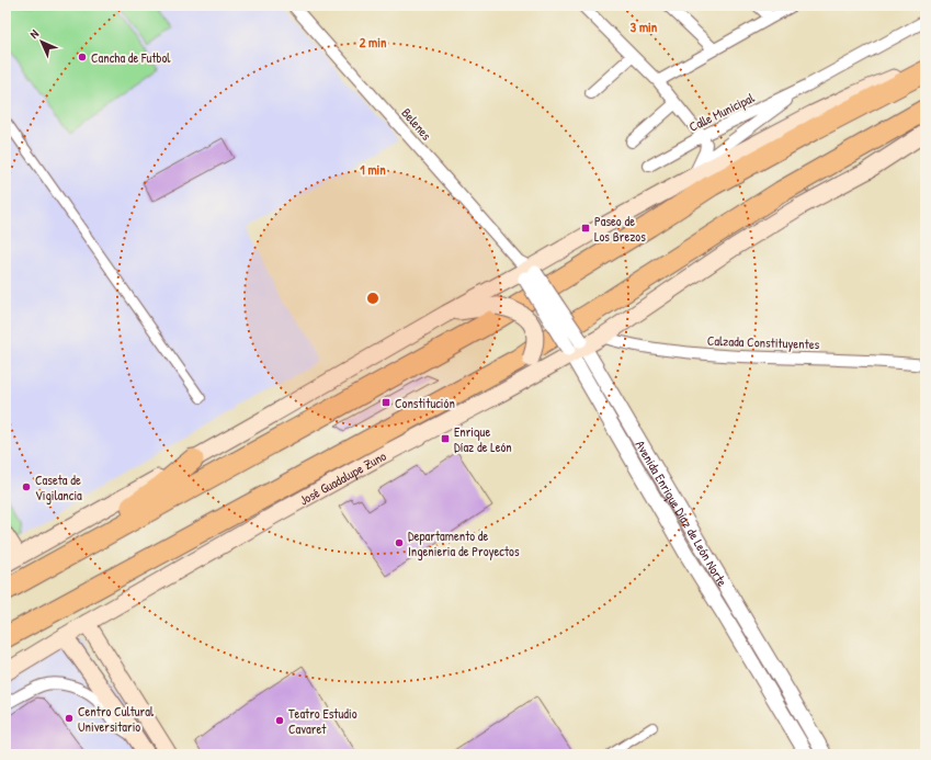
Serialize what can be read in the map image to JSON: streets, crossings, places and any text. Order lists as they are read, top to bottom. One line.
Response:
{"streets":{"main road":["José Guadalupe Zuno"],"street":["Calle Municipal","Belenes","Calzada Constituyentes","Avenida Enrique Díaz de León Norte"]},"crossings":[["Belenes","Avenida Enrique Díaz de León Norte"],["Calzada Constituyentes","José Guadalupe Zuno"],["José Guadalupe Zuno","Avenida Enrique Díaz de León Norte"]],"places":{"other":["Cancha de Futbol","Caseta de Vigilancia","Departamento de Ingenieria de Proyectos","Centro Cultural Universitario","Teatro Estudio Cavaret"],"transit":["Paseo de Los Brezos","Constitución","Enrique Díaz de León"]},"north":"top left","rings":["3 min","2 min","1 min"]}
